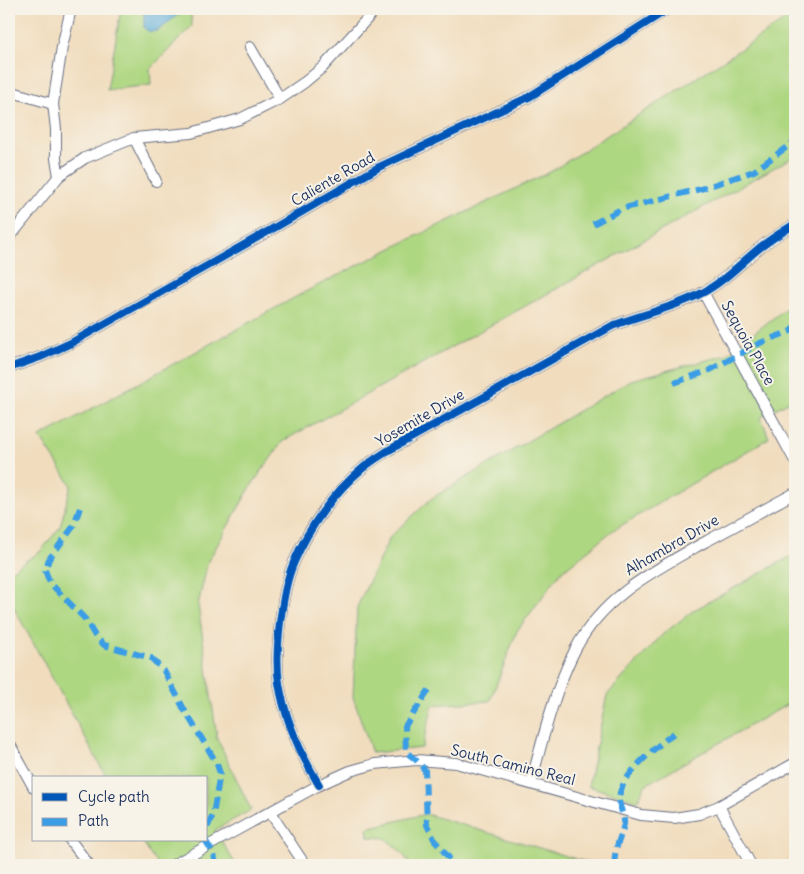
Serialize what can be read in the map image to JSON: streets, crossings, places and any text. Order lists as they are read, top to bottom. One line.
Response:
{"streets":{"street":["Caliente Road","Sequoia Place","Yosemite Drive","Alhambra Drive","South Camino Real"]},"crossings":[["Sequoia Place","Yosemite Drive"],["Yosemite Drive","South Camino Real"],["Alhambra Drive","South Camino Real"]],"legend":["Cycle path","Path"]}
